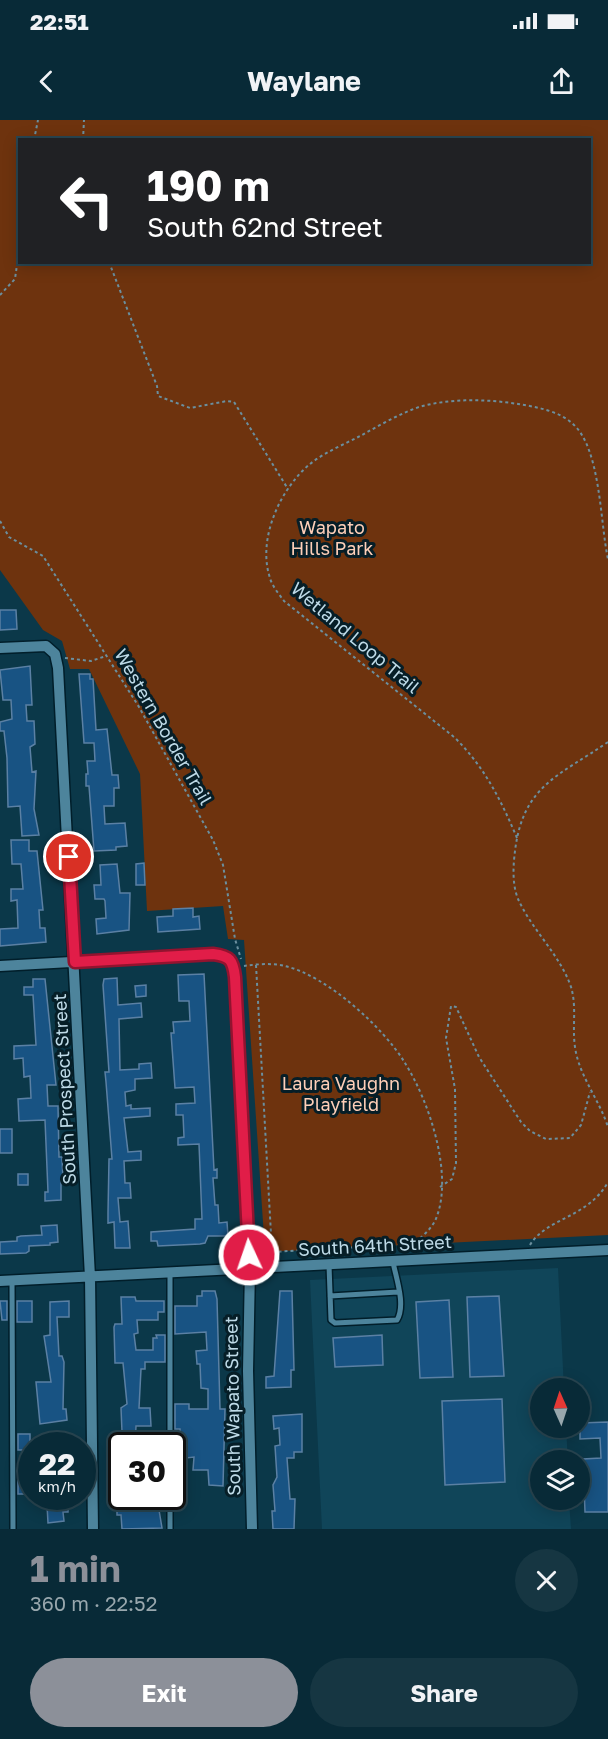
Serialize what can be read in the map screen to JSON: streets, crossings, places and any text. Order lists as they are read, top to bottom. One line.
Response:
{"streets":{"street":["South Prospect Street","South 64th Street","South Wapato Street"],"path":["Wetland Loop Trail","Western Border Trail"]},"crossings":[["South Prospect Street","South 64th Street"],["South Prospect Street","South Wapato Street"],["South 64th Street","South Wapato Street"]],"parks":["Wapato Hills Park","Laura Vaughn Playfield"],"north":"top","page":{"status":"22:51","header":"Waylane","turn":["190 m","South 62nd Street"],"speed":"22 km/h","limit":"30","heading":["1 min","360 m · 22:52"],"buttons":["Exit","Share"]}}
